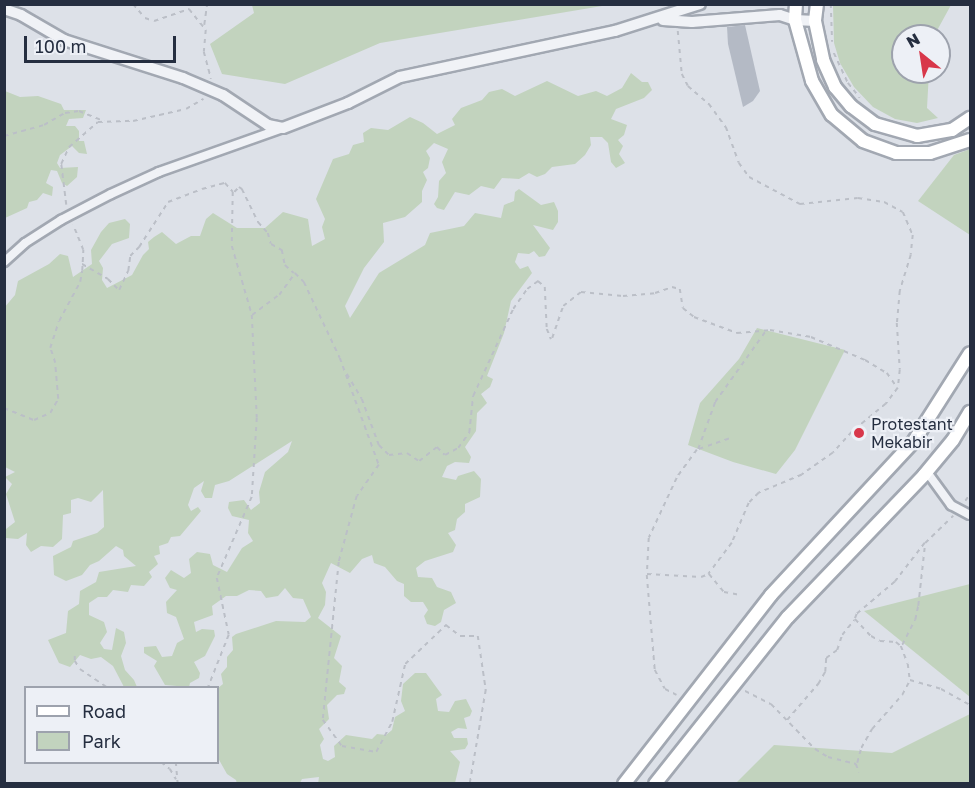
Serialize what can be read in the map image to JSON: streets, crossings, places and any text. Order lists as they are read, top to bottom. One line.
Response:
{"places":["Protestant Mekabir"],"legend":["Road","Park"],"scale_bar":"100 m","north":"top left"}
